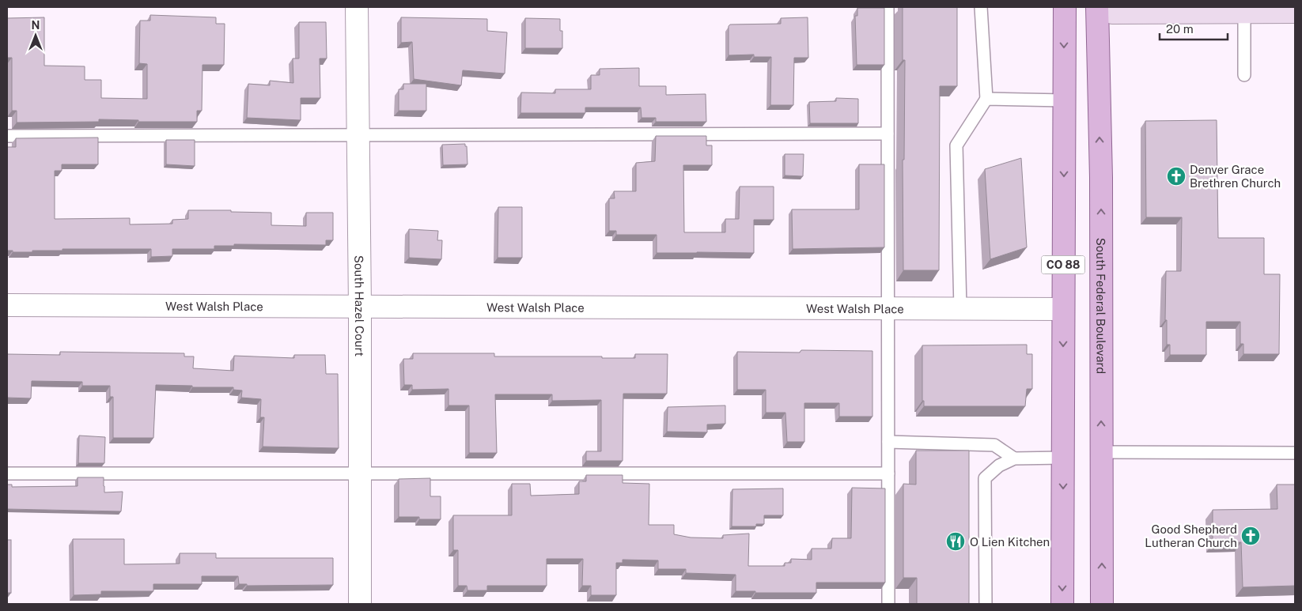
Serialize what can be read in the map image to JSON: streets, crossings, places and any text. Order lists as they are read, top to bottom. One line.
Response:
{"streets":{"main road":["CO 88","South Federal Boulevard"],"street":["South Hazel Court","West Walsh Place"]},"crossings":[["CO 88","West Walsh Place"],["South Hazel Court","West Walsh Place"]],"places":{"church":["Denver Grace Brethren Church","Good Shepherd Lutheran Church"],"restaurant":["O Lien Kitchen"]},"scale_bar":"20 m","north":"top"}
